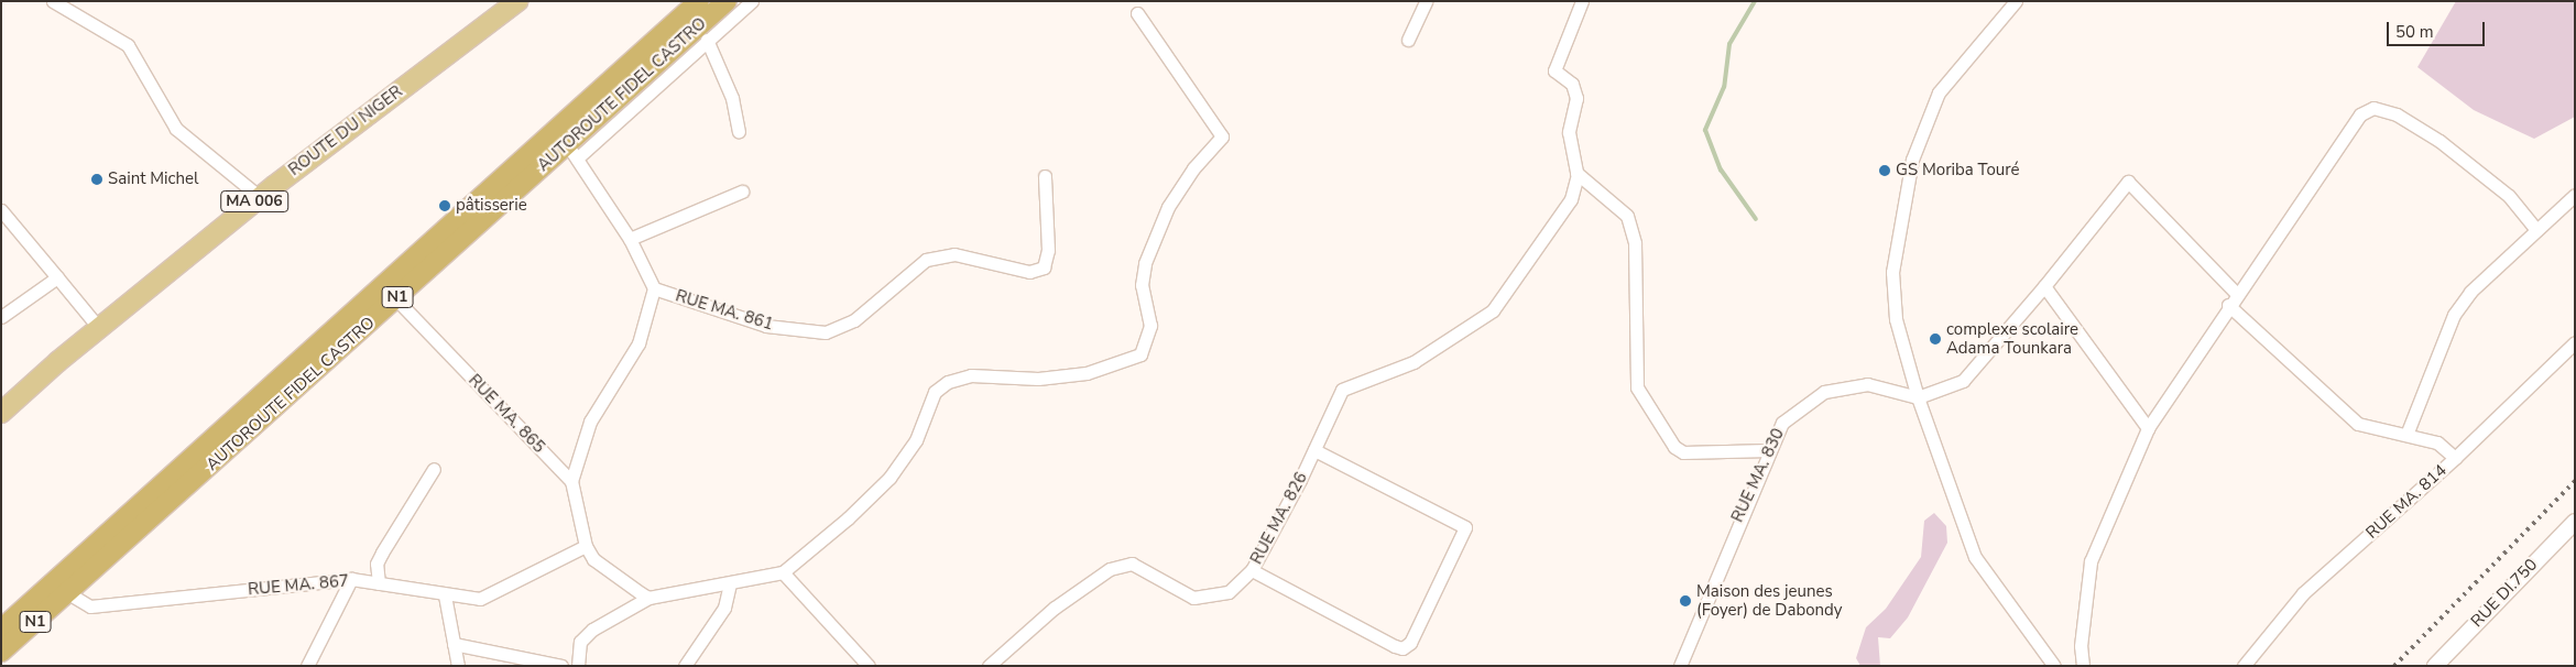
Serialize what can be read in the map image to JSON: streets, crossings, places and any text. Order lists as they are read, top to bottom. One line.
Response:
{"streets":{"highway":["AUTOROUTE FIDEL CASTRO","N1"],"main road":["ROUTE DU NIGER","MA 006"],"street":["RUE MA. 861","RUE MA. 865","RUE MA. 830","RUE MA. 814","RUE MA. 826","RUE MA. 867","RUE DI.750"]},"crossings":[["AUTOROUTE FIDEL CASTRO","RUE MA. 861"],["AUTOROUTE FIDEL CASTRO","RUE MA. 865"],["AUTOROUTE FIDEL CASTRO","RUE MA. 867"]],"places":["GS Moriba Touré","Saint Michel","pâtisserie","complexe scolaire Adama Tounkara","Maison des jeunes (Foyer) de Dabondy"],"scale_bar":"50 m"}
